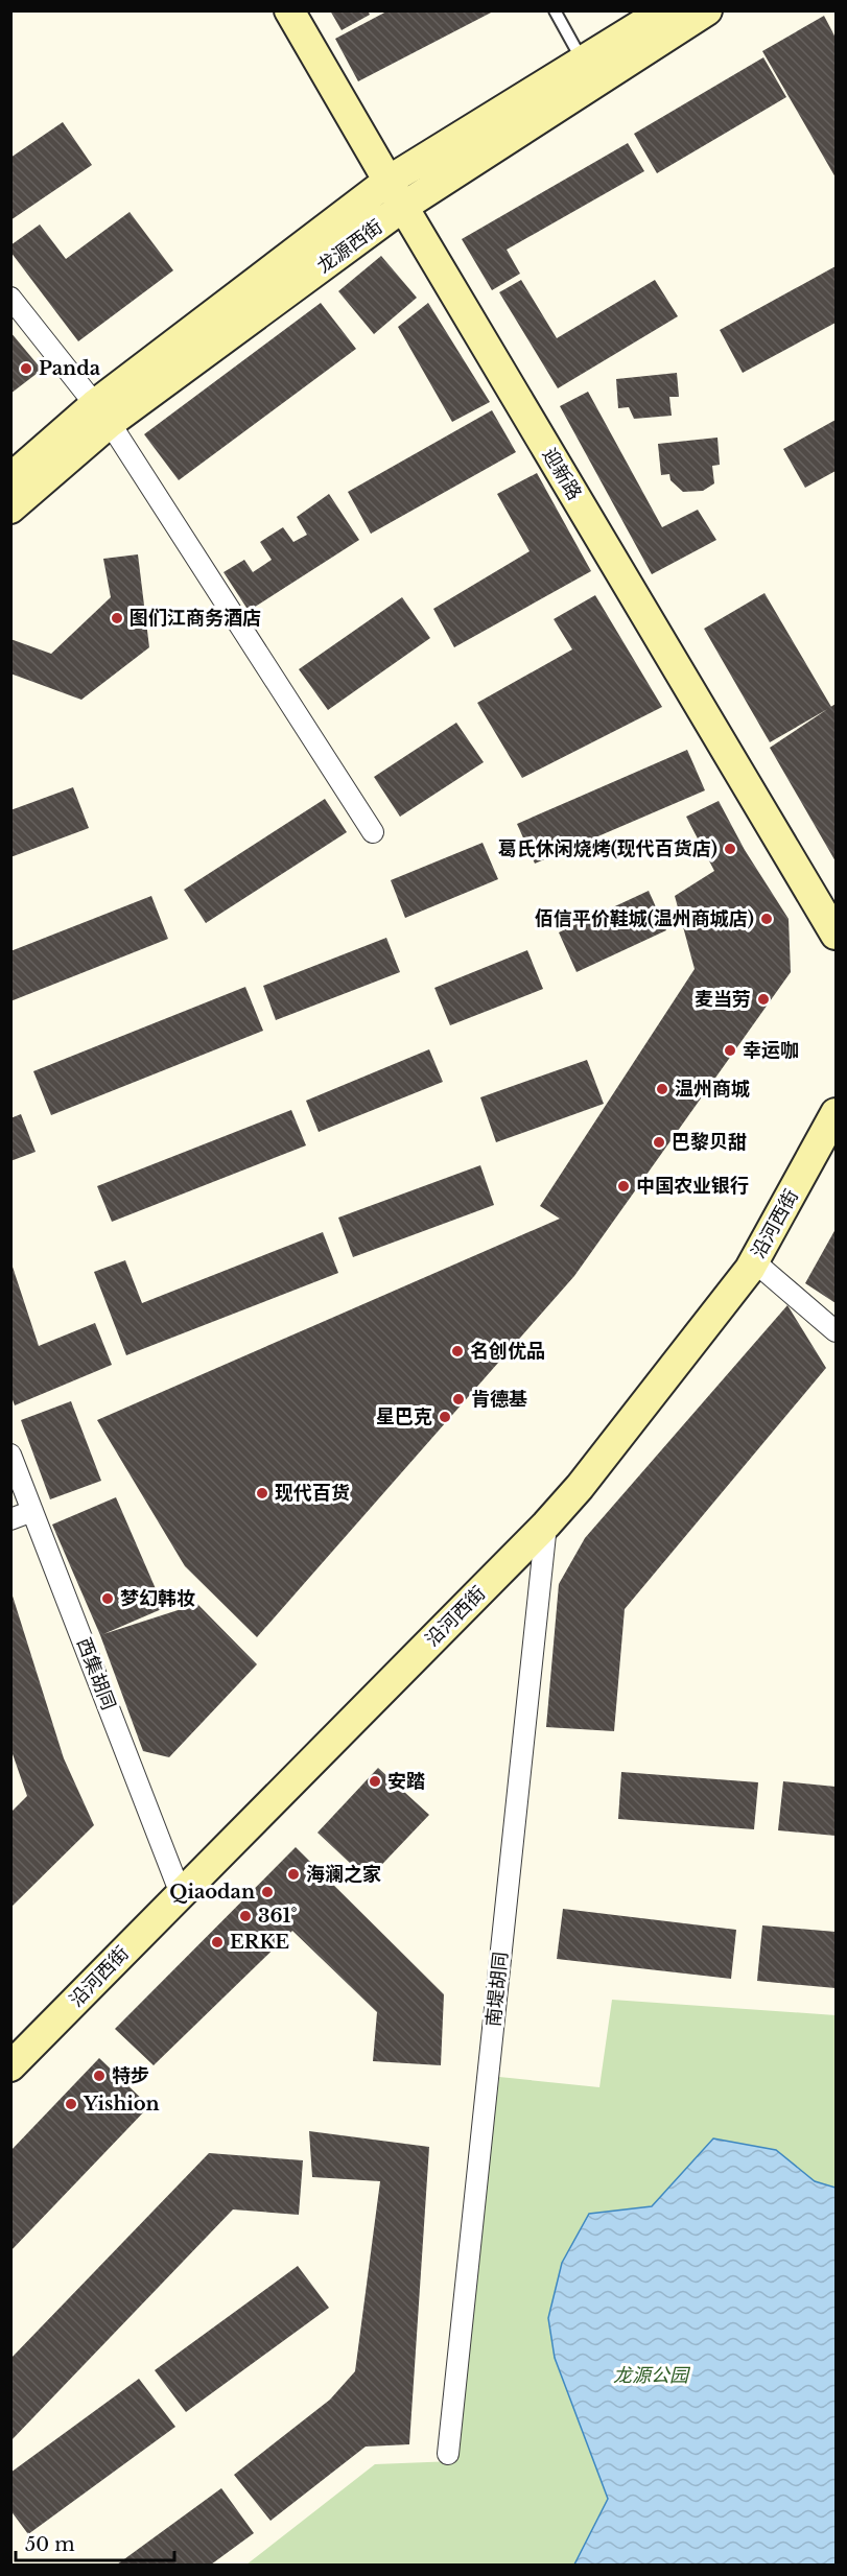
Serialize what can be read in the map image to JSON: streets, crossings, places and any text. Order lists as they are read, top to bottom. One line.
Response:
{"streets":{"main road":["龙源西街","迎新路","沿河西街"],"street":["西集胡同","南堤胡同"]},"crossings":[["龙源西街","迎新路"],["沿河西街","西集胡同"],["沿河西街","南堤胡同"]],"parks":["龙源公园"],"places":["Panda","图们江商务酒店","葛氏休闲烧烤(现代百货店)","佰信平价鞋城(温州商城店)","麦当劳","幸运咖","温州商城","巴黎贝甜","中国农业银行","名创优品","肯德基","星巴克","现代百货","梦幻韩妆","安踏","海澜之家","Qiaodan","361°","ERKE","特步","Yishion"],"scale_bar":"50 m"}
